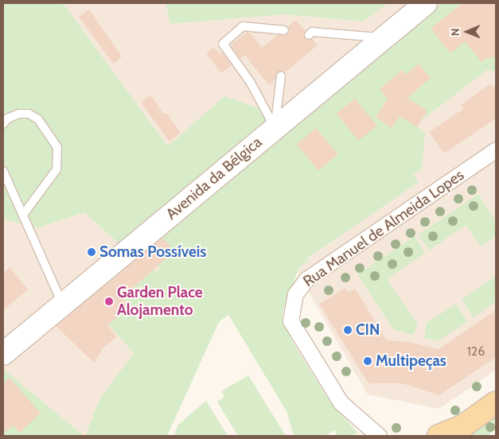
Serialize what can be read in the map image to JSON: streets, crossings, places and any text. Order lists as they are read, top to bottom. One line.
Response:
{"streets":{"main road":["Avenida da Bélgica"],"street":["Rua Manuel de Almeida Lopes"]},"places":["Somas Possíveis","Garden Place Alojamento","CIN","Multipeças"],"house_numbers":["126"],"north":"left"}
